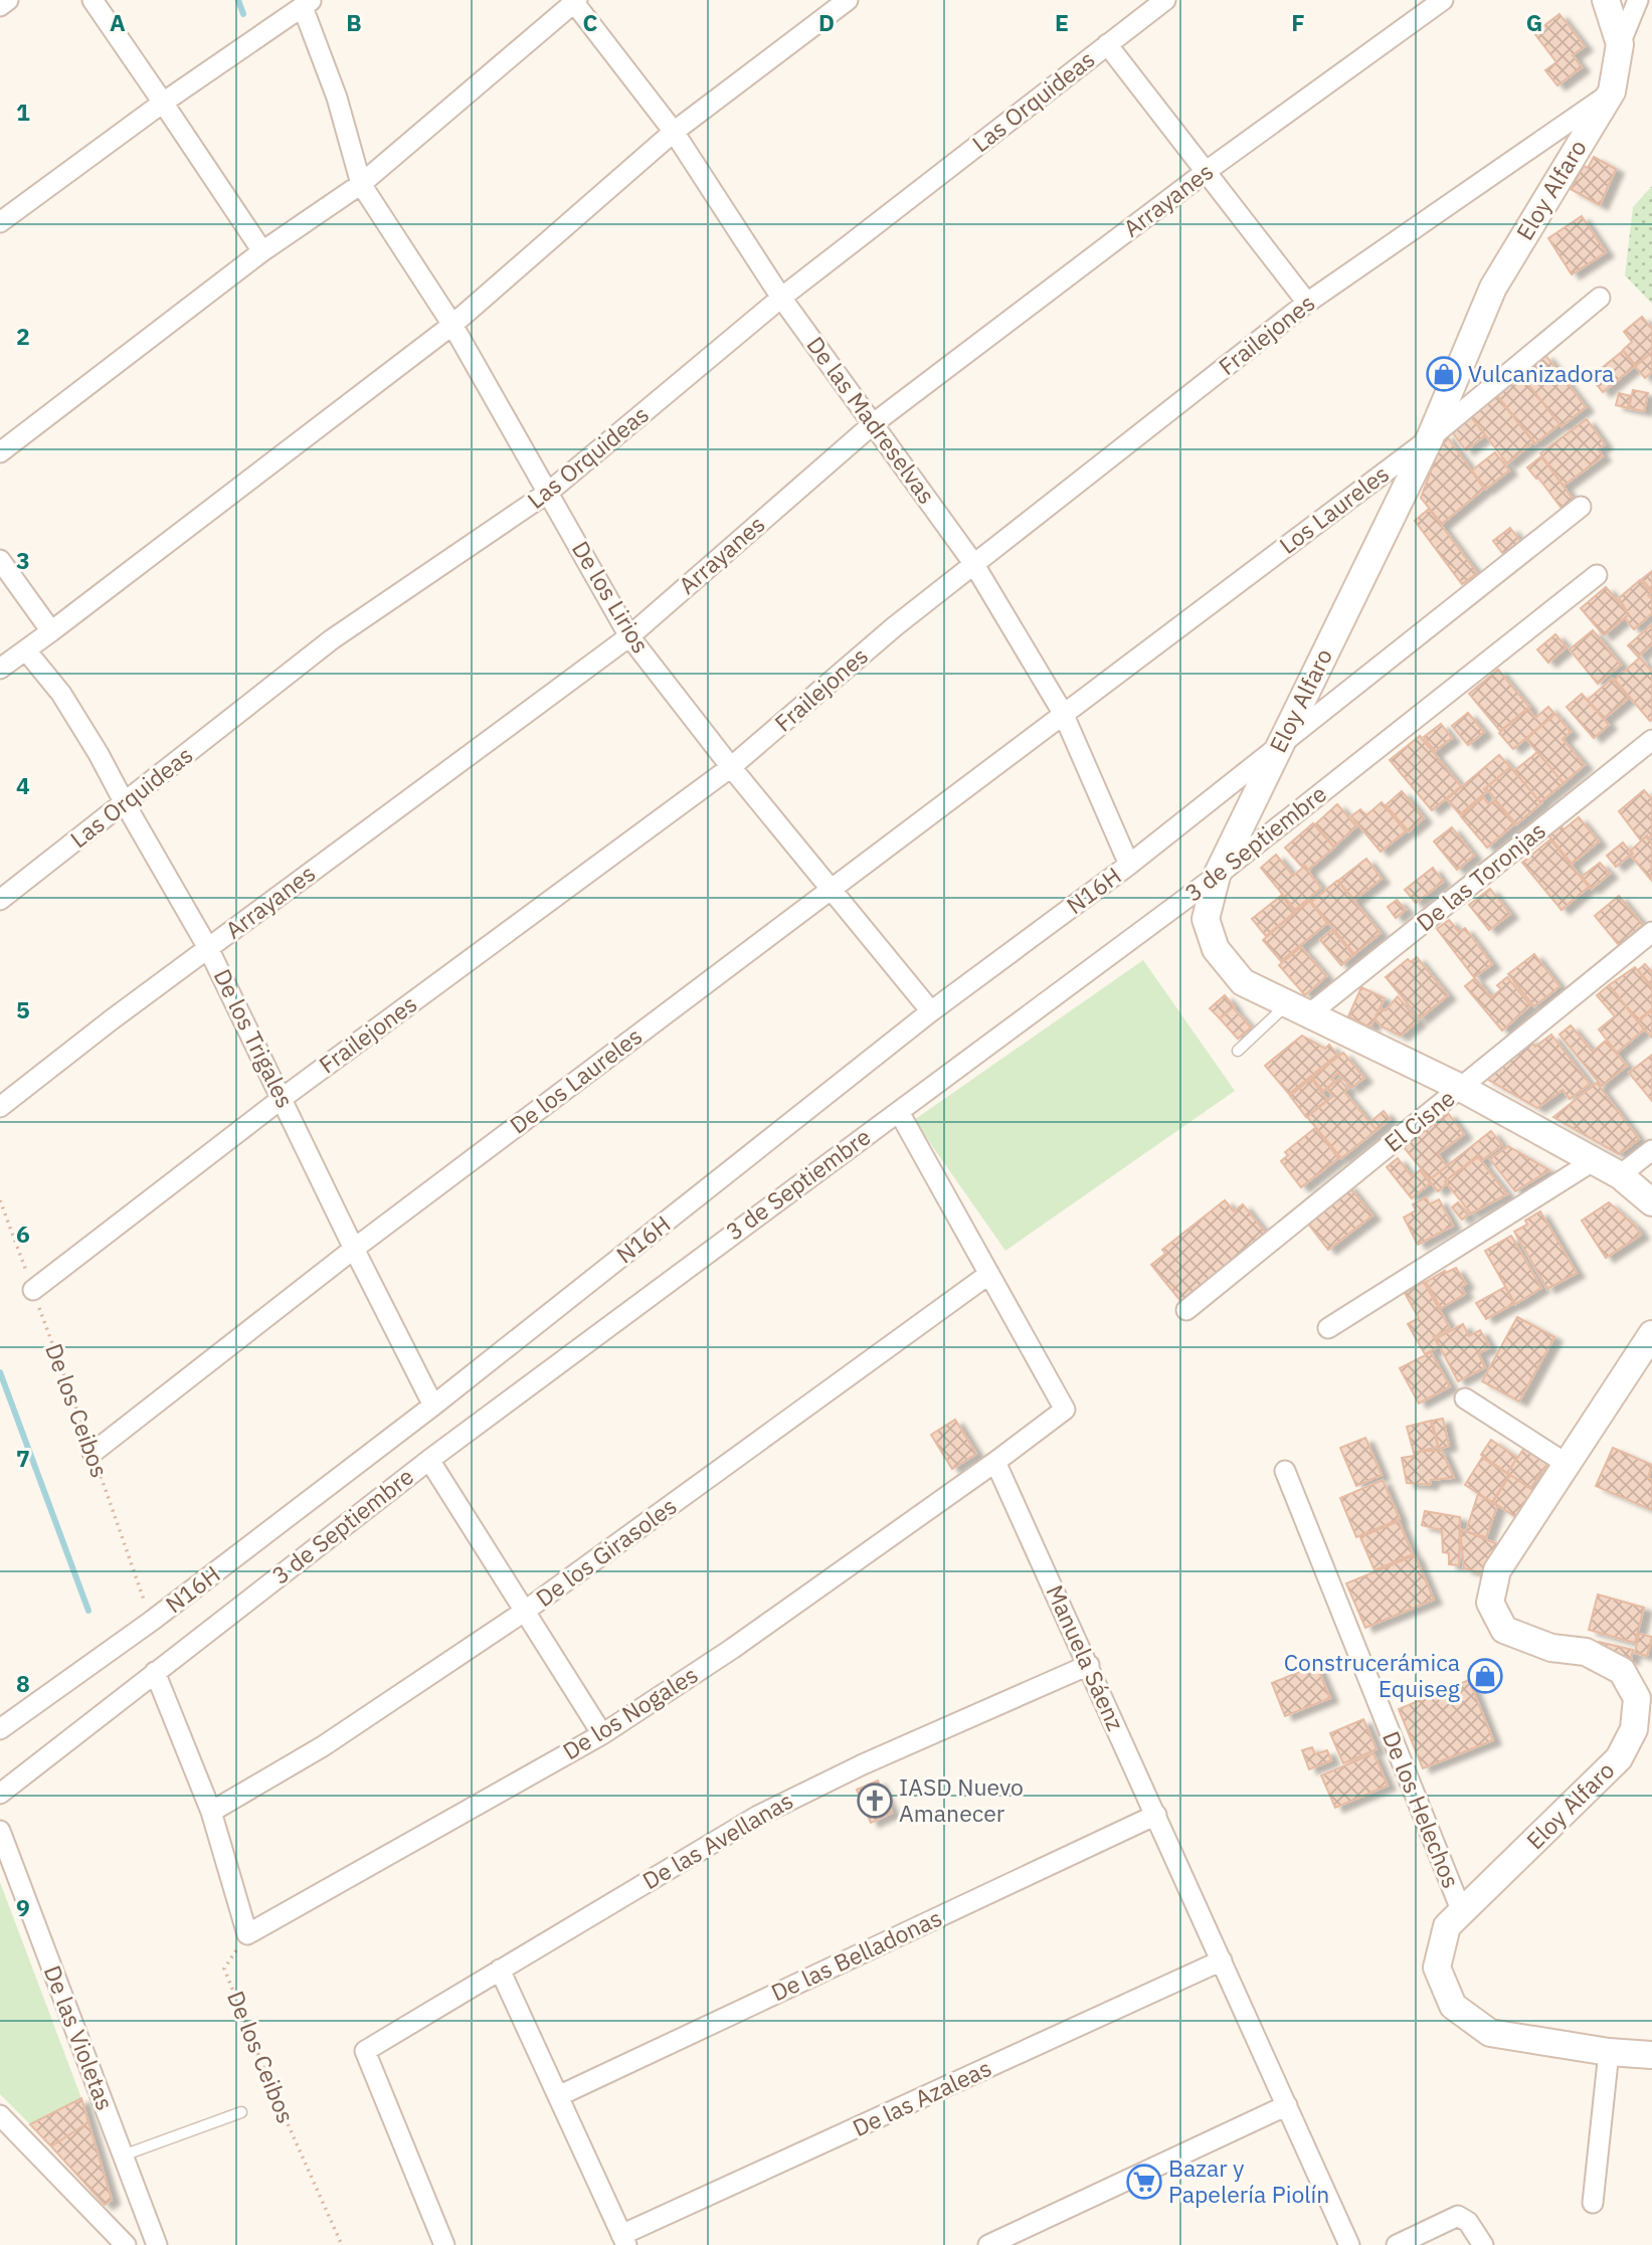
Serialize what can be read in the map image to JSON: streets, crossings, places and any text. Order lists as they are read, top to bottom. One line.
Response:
{"streets":{"street":["Las Orquideas","Eloy Alfaro","Arrayanes","Frailejones","De las Madreselvas","Los Laureles","De los Lirios","3 de Septiembre","De las Toronjas","N16H","De los Trigales","De los Laureles","El Cisne","De los Girasoles","Manuela Sáenz","De los Nogales","De los Helechos","De las Avellanas","De las Belladonas","De las Violetas","De las Azaleas"],"path":["De los Ceibos"]},"crossings":[["Las Orquideas","De las Madreselvas"],["Las Orquideas","De los Lirios"],["Las Orquideas","De los Trigales"],["Eloy Alfaro","Frailejones"],["Eloy Alfaro","Los Laureles"],["Eloy Alfaro","3 de Septiembre"],["Eloy Alfaro","De las Toronjas"],["Eloy Alfaro","N16H"],["Eloy Alfaro","El Cisne"],["Eloy Alfaro","De los Helechos"],["Arrayanes","De las Madreselvas"],["Arrayanes","De los Lirios"],["Arrayanes","De los Trigales"],["Frailejones","De las Madreselvas"],["Frailejones","De los Lirios"],["Frailejones","De los Trigales"],["Frailejones","De los Ceibos"],["De las Madreselvas","Los Laureles"],["De las Madreselvas","N16H"],["De las Madreselvas","De los Laureles"],["Los Laureles","De los Laureles"],["De los Lirios","N16H"],["De los Lirios","De los Laureles"],["N16H","De los Trigales"],["N16H","De los Ceibos"],["De los Trigales","De los Laureles"],["De los Laureles","De los Ceibos"],["De los Ceibos","De los Nogales"],["Manuela Sáenz","De los Nogales"],["Manuela Sáenz","De las Avellanas"],["Manuela Sáenz","De las Belladonas"],["Manuela Sáenz","De las Azaleas"]],"places":{"shop":["Vulcanizadora","Construcerámica Equiseg"],"church":["IASD Nuevo Amanecer"],"supermarket":["Bazar y Papelería Piolín"]},"grid":{"columns":["A","B","C","D","E","F","G"],"rows":["1","2","3","4","5","6","7","8","9"]}}
